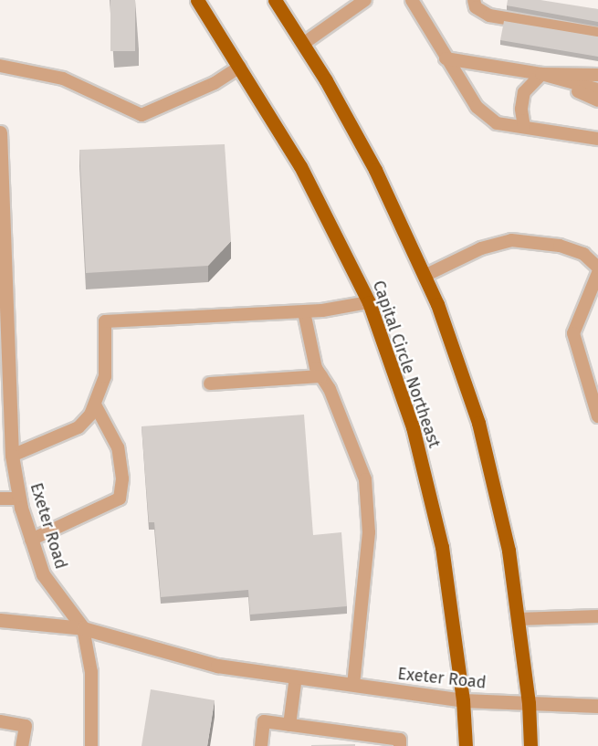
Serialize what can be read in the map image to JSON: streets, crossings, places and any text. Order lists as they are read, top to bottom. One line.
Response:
{"streets":{"main road":["Capital Circle Northeast"],"street":["Exeter Road"]},"crossings":[["Capital Circle Northeast","Exeter Road"]]}
